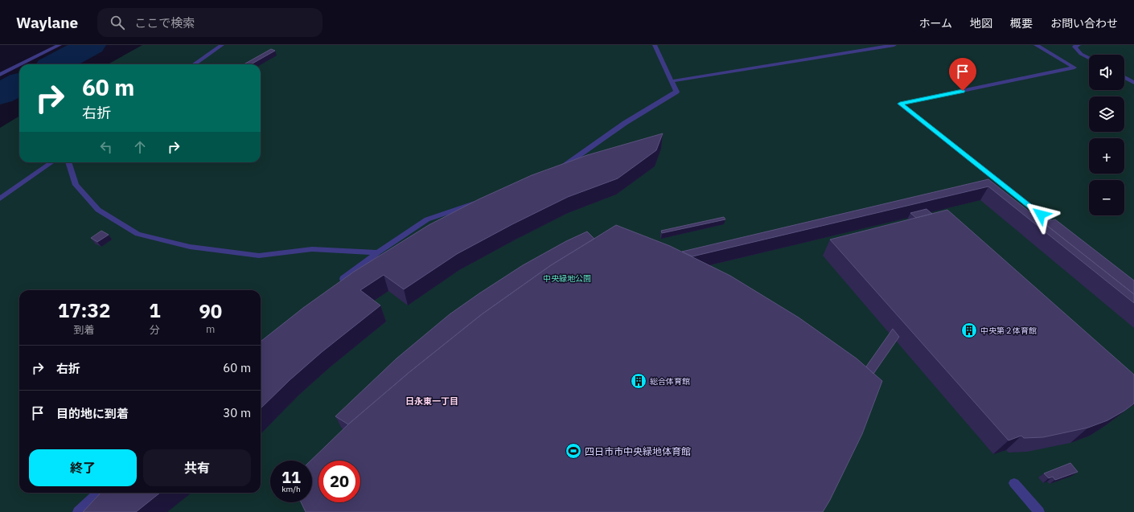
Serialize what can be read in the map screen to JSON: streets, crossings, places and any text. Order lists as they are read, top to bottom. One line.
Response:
{"districts":["日永東一丁目"],"parks":["中央緑地公園"],"places":{"building":["中央第２体育館","総合体育館"],"sports":["四日市市中央緑地体育館"]},"page":{"header":"Waylane","search":"ここで検索","nav":["ホーム","地図","概要","お問い合わせ"],"map_buttons":["+","−"],"turn":["60 m","右折"],"eta":["17:32","到着","1","分","90","m"],"list":[{"name":"右折","value":"60 m"},{"name":"目的地に到着","value":"30 m"}],"buttons":["終了","共有"],"speed":"11 km/h","limit":"20"}}
